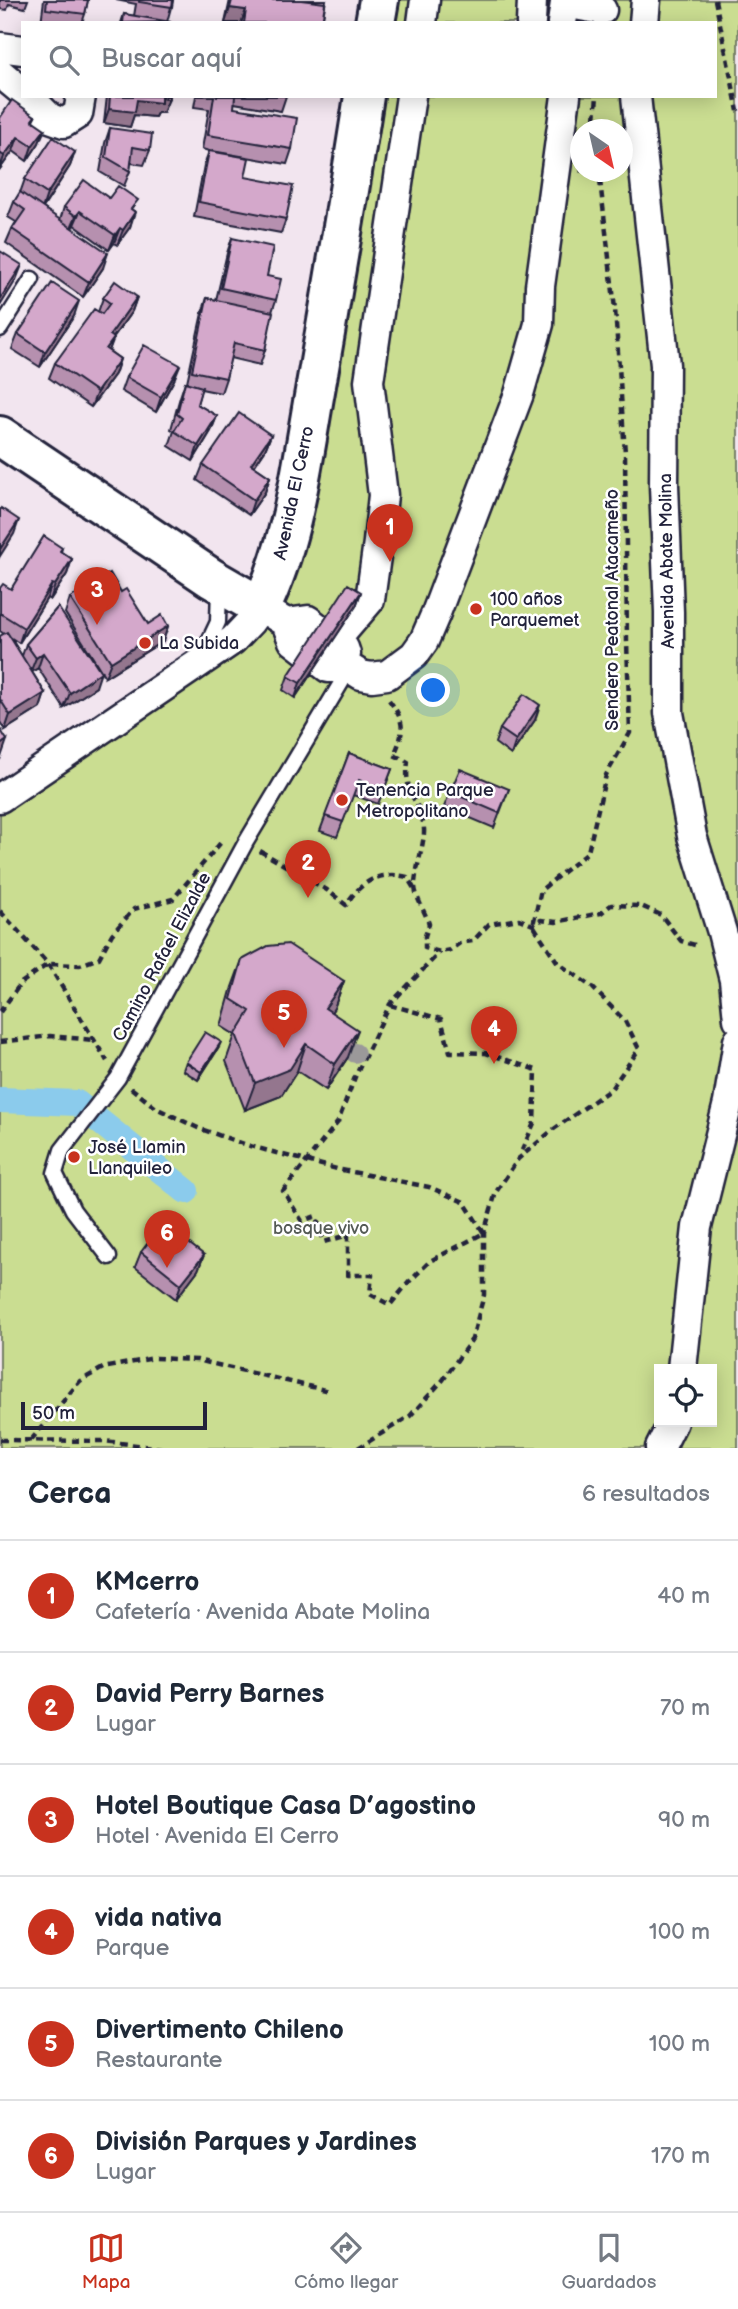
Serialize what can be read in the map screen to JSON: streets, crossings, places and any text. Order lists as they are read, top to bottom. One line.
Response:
{"streets":{"street":["Avenida El Cerro","Avenida Abate Molina"],"lane":["Camino Rafael Elizalde"],"path":["Sendero Peatonal Atacameño"]},"parks":["bosque vivo"],"places":["100 años Parquemet","La Subida","Tenencia Parque Metropolitano","José Llamin Llanquileo"],"scale_bar":"50 m","north":"bottom right","page":{"search":"Buscar aquí","pins":["1","3","2","5","4","6"],"scale":"50 m","heading":["Cerca","6 resultados"],"list":[{"mark":"1","name":"KMcerro","note":"Cafetería · Avenida Abate Molina","value":"40 m"},{"mark":"2","name":"David Perry Barnes","note":"Lugar","value":"70 m"},{"mark":"3","name":"Hotel Boutique Casa D’agostino","note":"Hotel · Avenida El Cerro","value":"90 m"},{"mark":"4","name":"vida nativa","note":"Parque","value":"100 m"},{"mark":"5","name":"Divertimento Chileno","note":"Restaurante","value":"100 m"},{"mark":"6","name":"División Parques y Jardines","note":"Lugar","value":"170 m"}],"nav":["Mapa","Cómo llegar","Guardados"]}}
